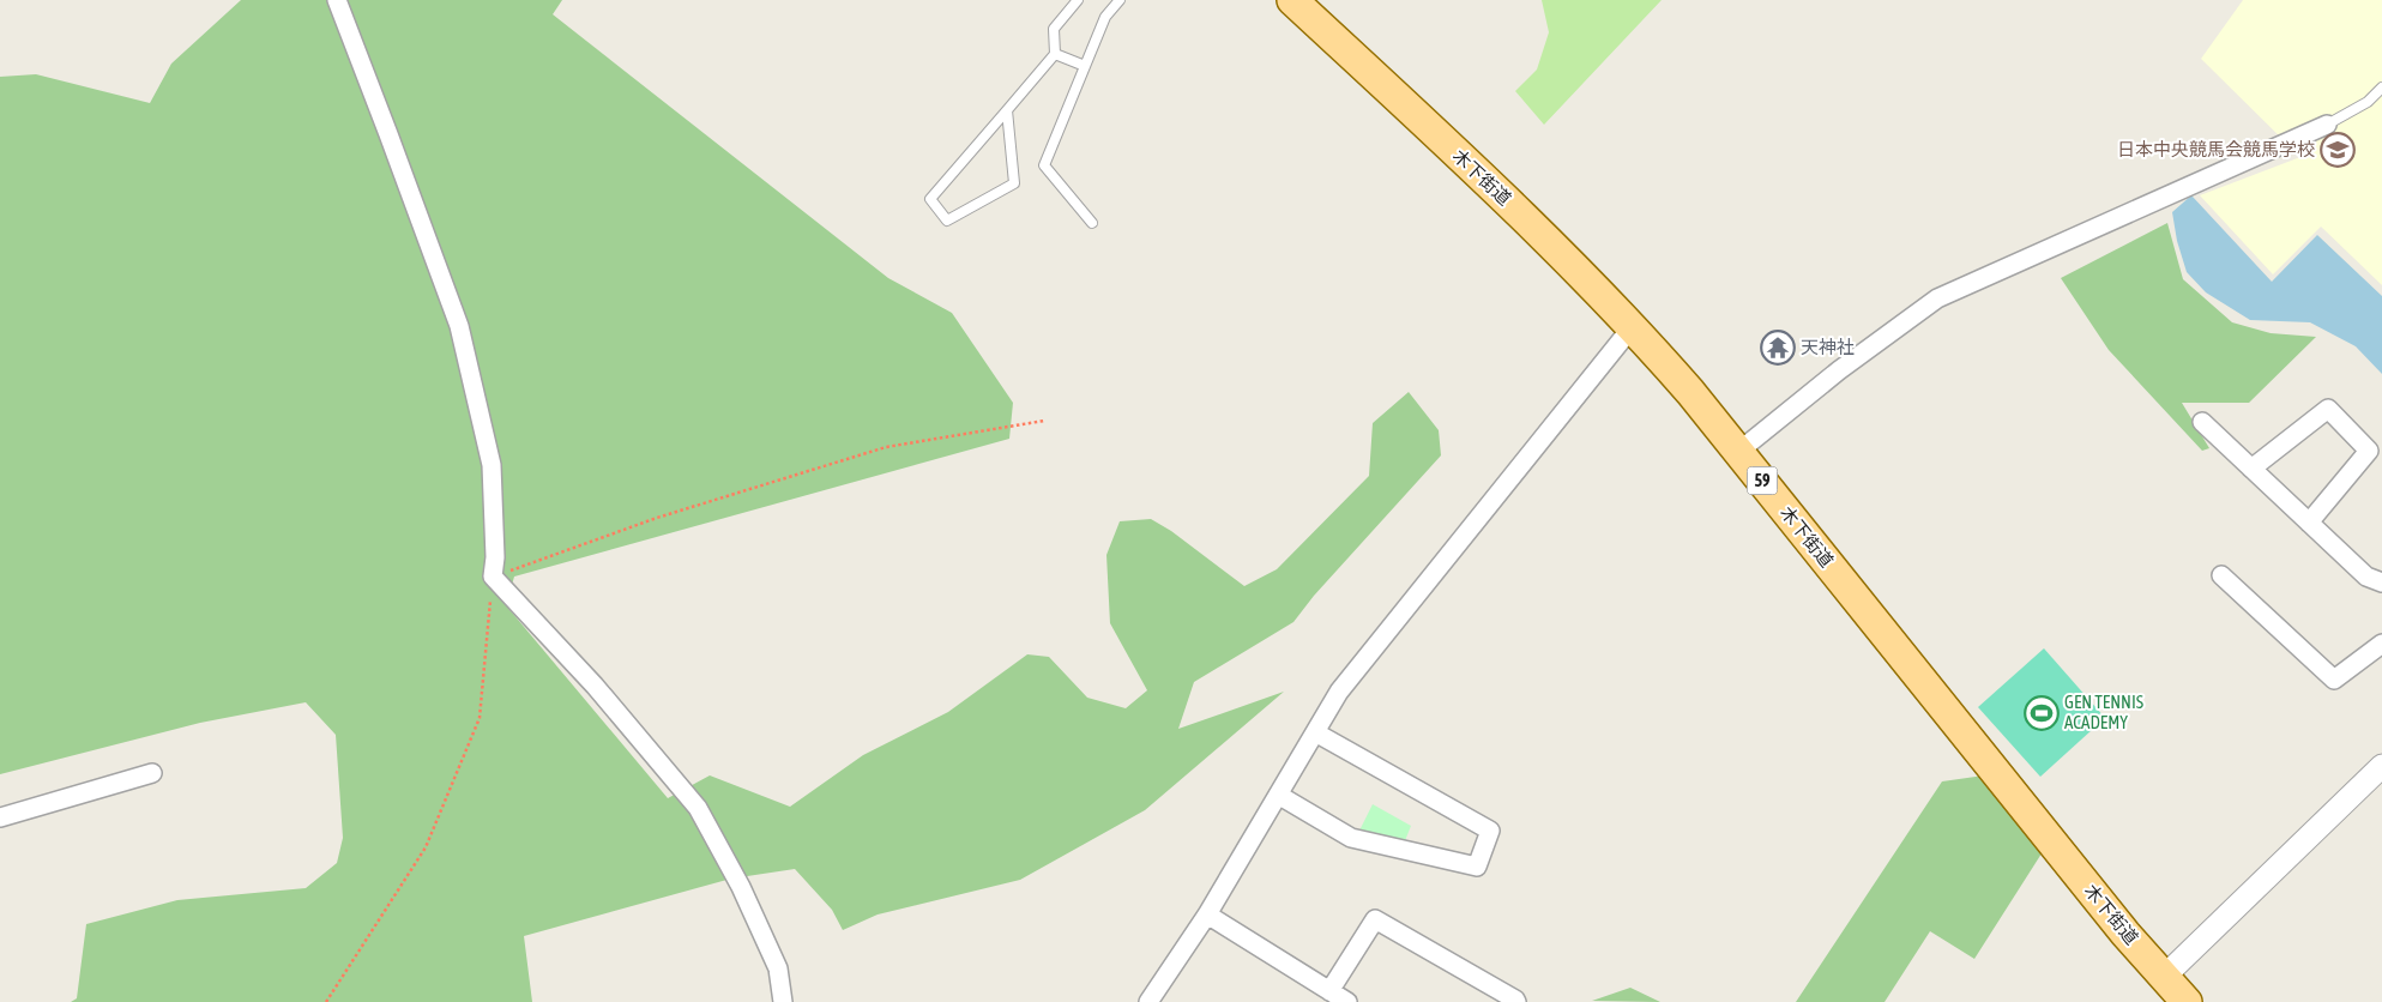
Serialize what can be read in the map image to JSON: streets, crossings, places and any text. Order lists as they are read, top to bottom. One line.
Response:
{"streets":{"main road":["木下街道","59"]},"places":{"school or university":["日本中央競馬会競馬学校"],"temple":["天神社"],"sports":["GEN TENNIS ACADEMY"]}}
